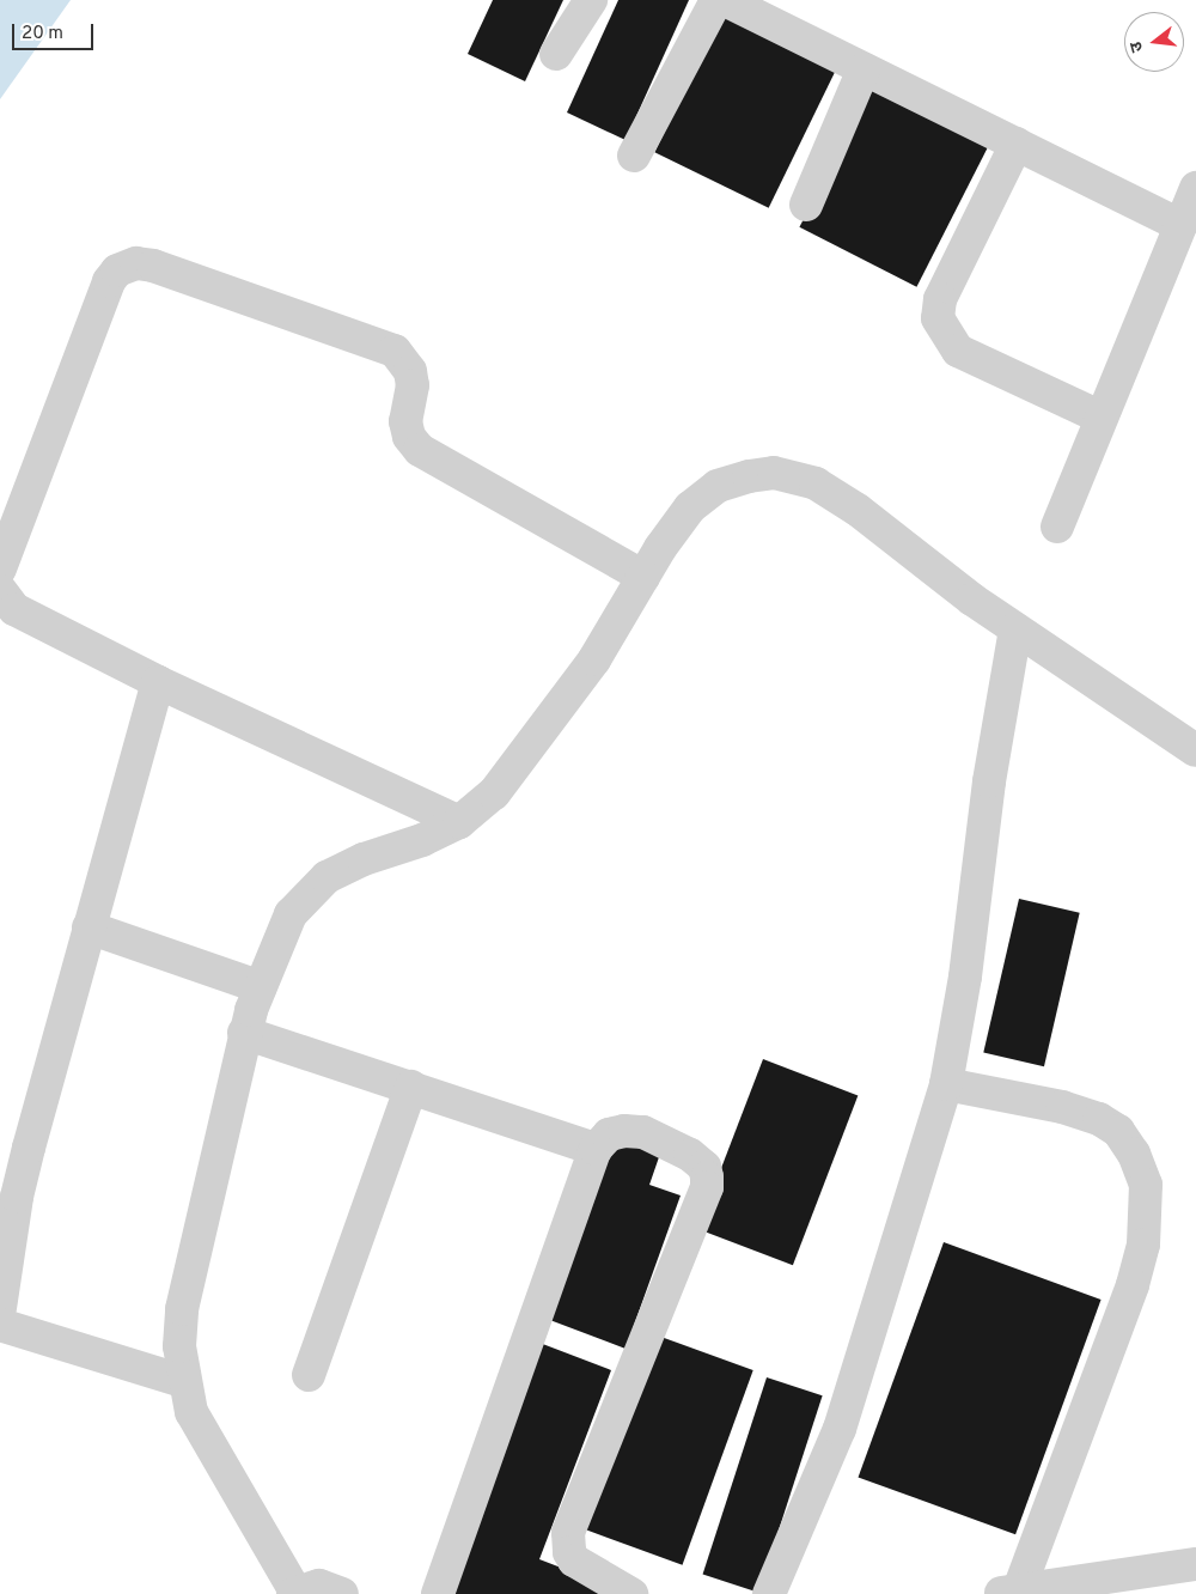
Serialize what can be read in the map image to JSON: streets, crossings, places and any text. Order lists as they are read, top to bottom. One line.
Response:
{"scale_bar":"20 m","north":"left"}
